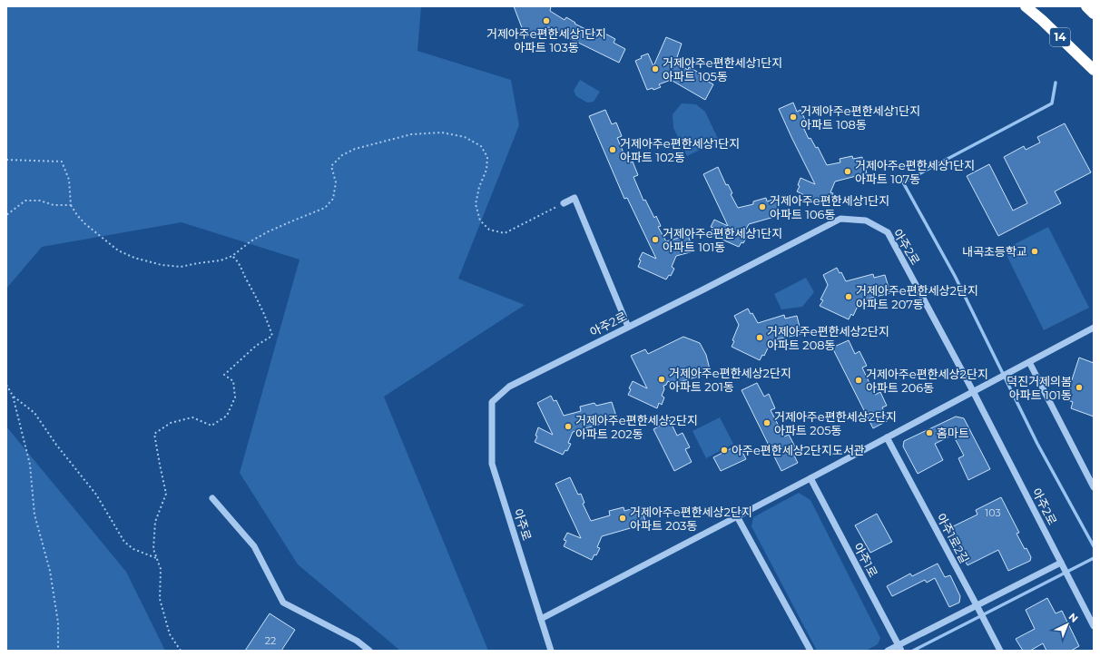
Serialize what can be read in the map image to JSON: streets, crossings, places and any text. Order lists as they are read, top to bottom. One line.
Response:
{"streets":{"highway":["14"],"street":["아주2로","아주로","아주1로2길","아주1로"]},"crossings":[["아주2로","아주로"]],"places":["거제아주e편한세상1단지 아파트 103동","거제아주e편한세상1단지 아파트 105동","거제아주e편한세상1단지 아파트 108동","거제아주e편한세상1단지 아파트 102동","거제아주e편한세상1단지 아파트 107동","거제아주e편한세상1단지 아파트 106동","거제아주e편한세상1단지 아파트 101동","내곡초등학교","거제아주e편한세상2단지 아파트 207동","거제아주e편한세상2단지 아파트 208동","거제아주e편한세상2단지 아파트 201동","거제아주e편한세상2단지 아파트 206동","덕진거제의봄 아파트 101동","거제아주e편한세상2단지 아파트 205동","거제아주e편한세상2단지 아파트 202동","홈마트","아주e편한세상2단지도서관","거제아주e편한세상2단지 아파트 203동"],"house_numbers":["103","22"],"north":"top right"}
